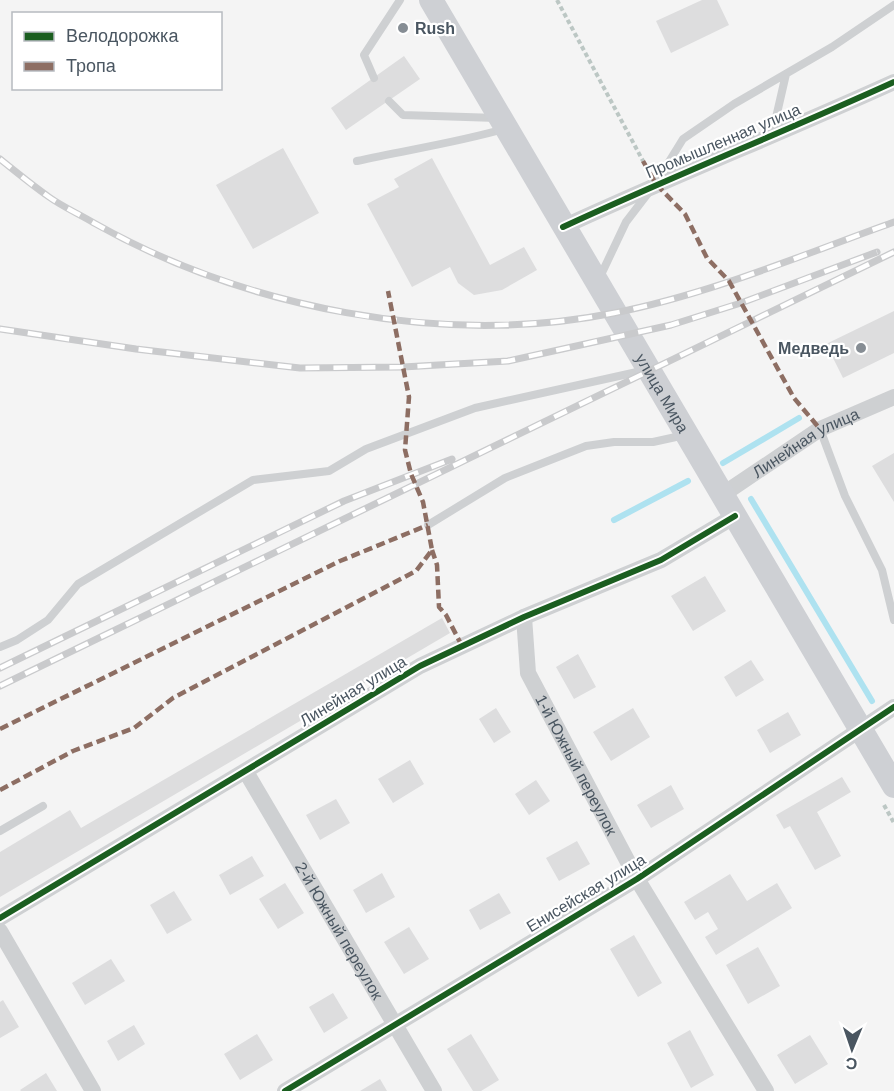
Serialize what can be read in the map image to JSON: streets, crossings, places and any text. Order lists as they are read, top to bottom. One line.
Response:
{"streets":{"main road":["улица Мира"],"street":["Промышленная улица","Линейная улица","1-й Южный переулок","Енисейская улица","2-й Южный переулок"]},"crossings":[["Промышленная улица","улица Мира"],["улица Мира","Линейная улица"],["улица Мира","Енисейская улица"],["Линейная улица","1-й Южный переулок"],["Линейная улица","2-й Южный переулок"],["1-й Южный переулок","Енисейская улица"],["Енисейская улица","2-й Южный переулок"]],"places":["Rush","Медведь"],"legend":["Велодорожка","Тропа"],"north":"bottom"}
